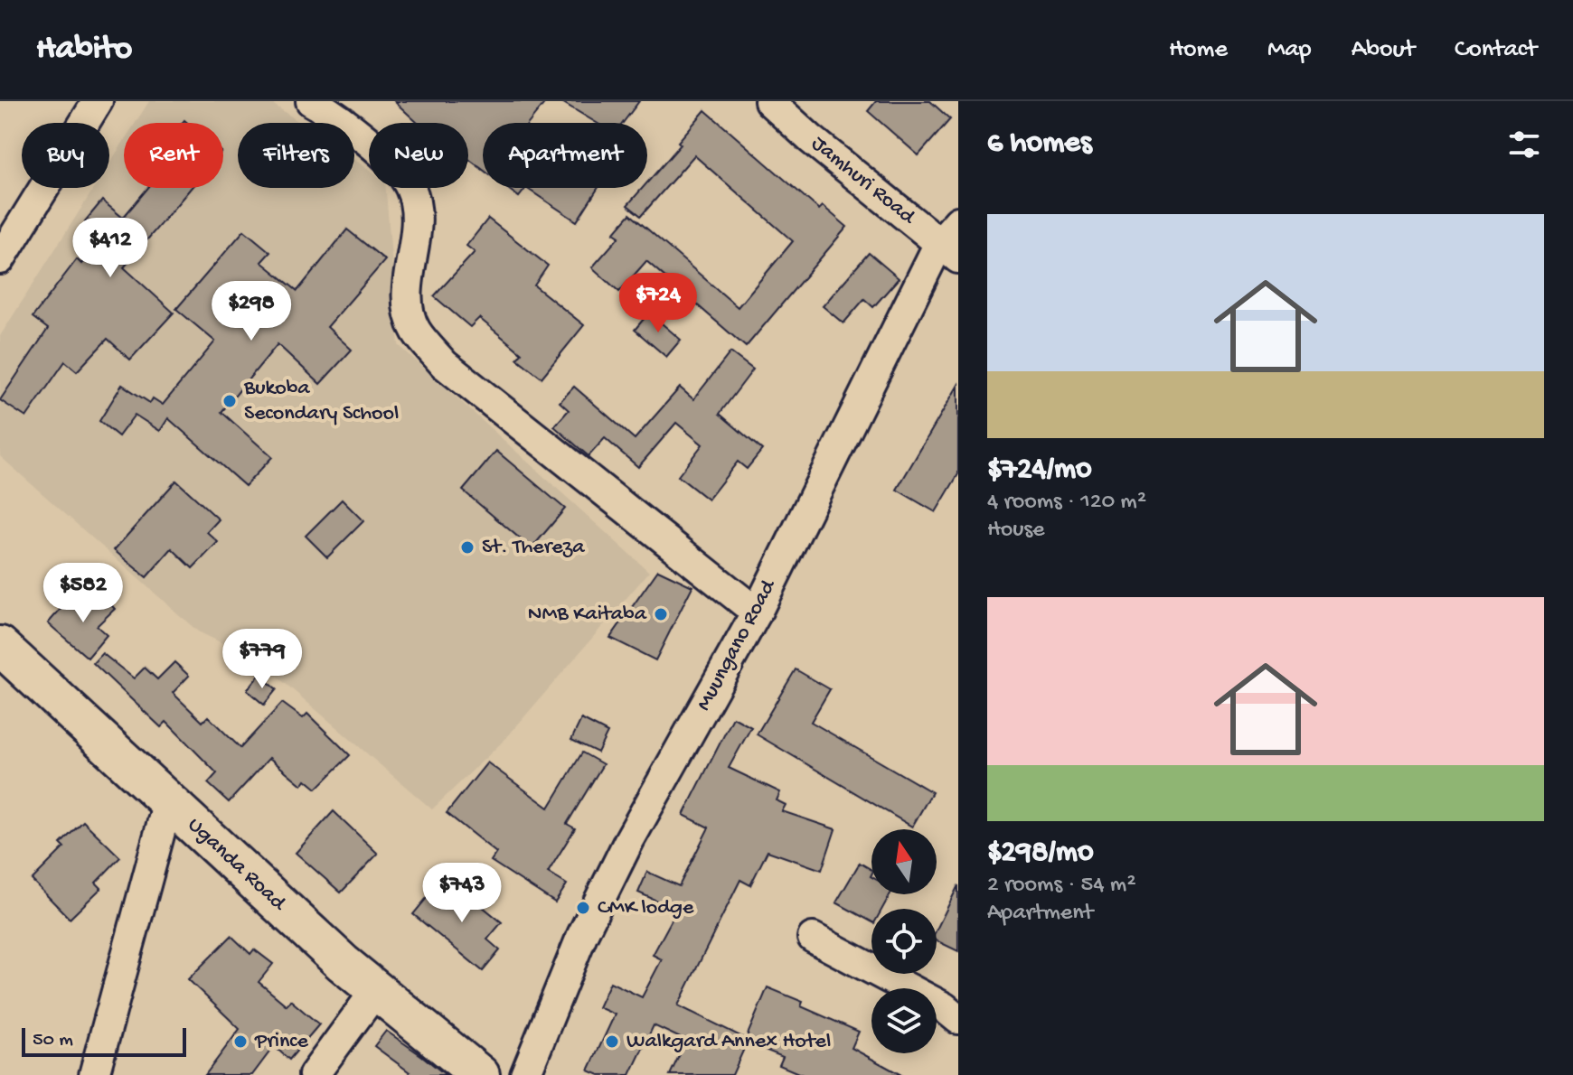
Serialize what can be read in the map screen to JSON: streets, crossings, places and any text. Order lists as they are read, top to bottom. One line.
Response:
{"streets":{"main road":["Uganda Road"],"street":["Jamhuri Road","Muungano Road"]},"crossings":[["Jamhuri Road","Muungano Road"]],"places":["Bukoba Secondary School","St. Thereza","NMB Kaitaba","CMK lodge","Prince","Walkgard Annex Hotel"],"scale_bar":"50 m","north":"top","page":{"header":"Habito","nav":["Home","Map","About","Contact"],"heading":"6 homes","chip":["Buy","Rent","Filters","New","Apartment"],"list":[{"name":"$724/mo","note":"4 rooms · 120 m² · House"},{"name":"$298/mo","note":"2 rooms · 54 m² · Apartment"}],"price":["$412","$724","$298","$582","$779","$743"],"scale":"50 m"}}
